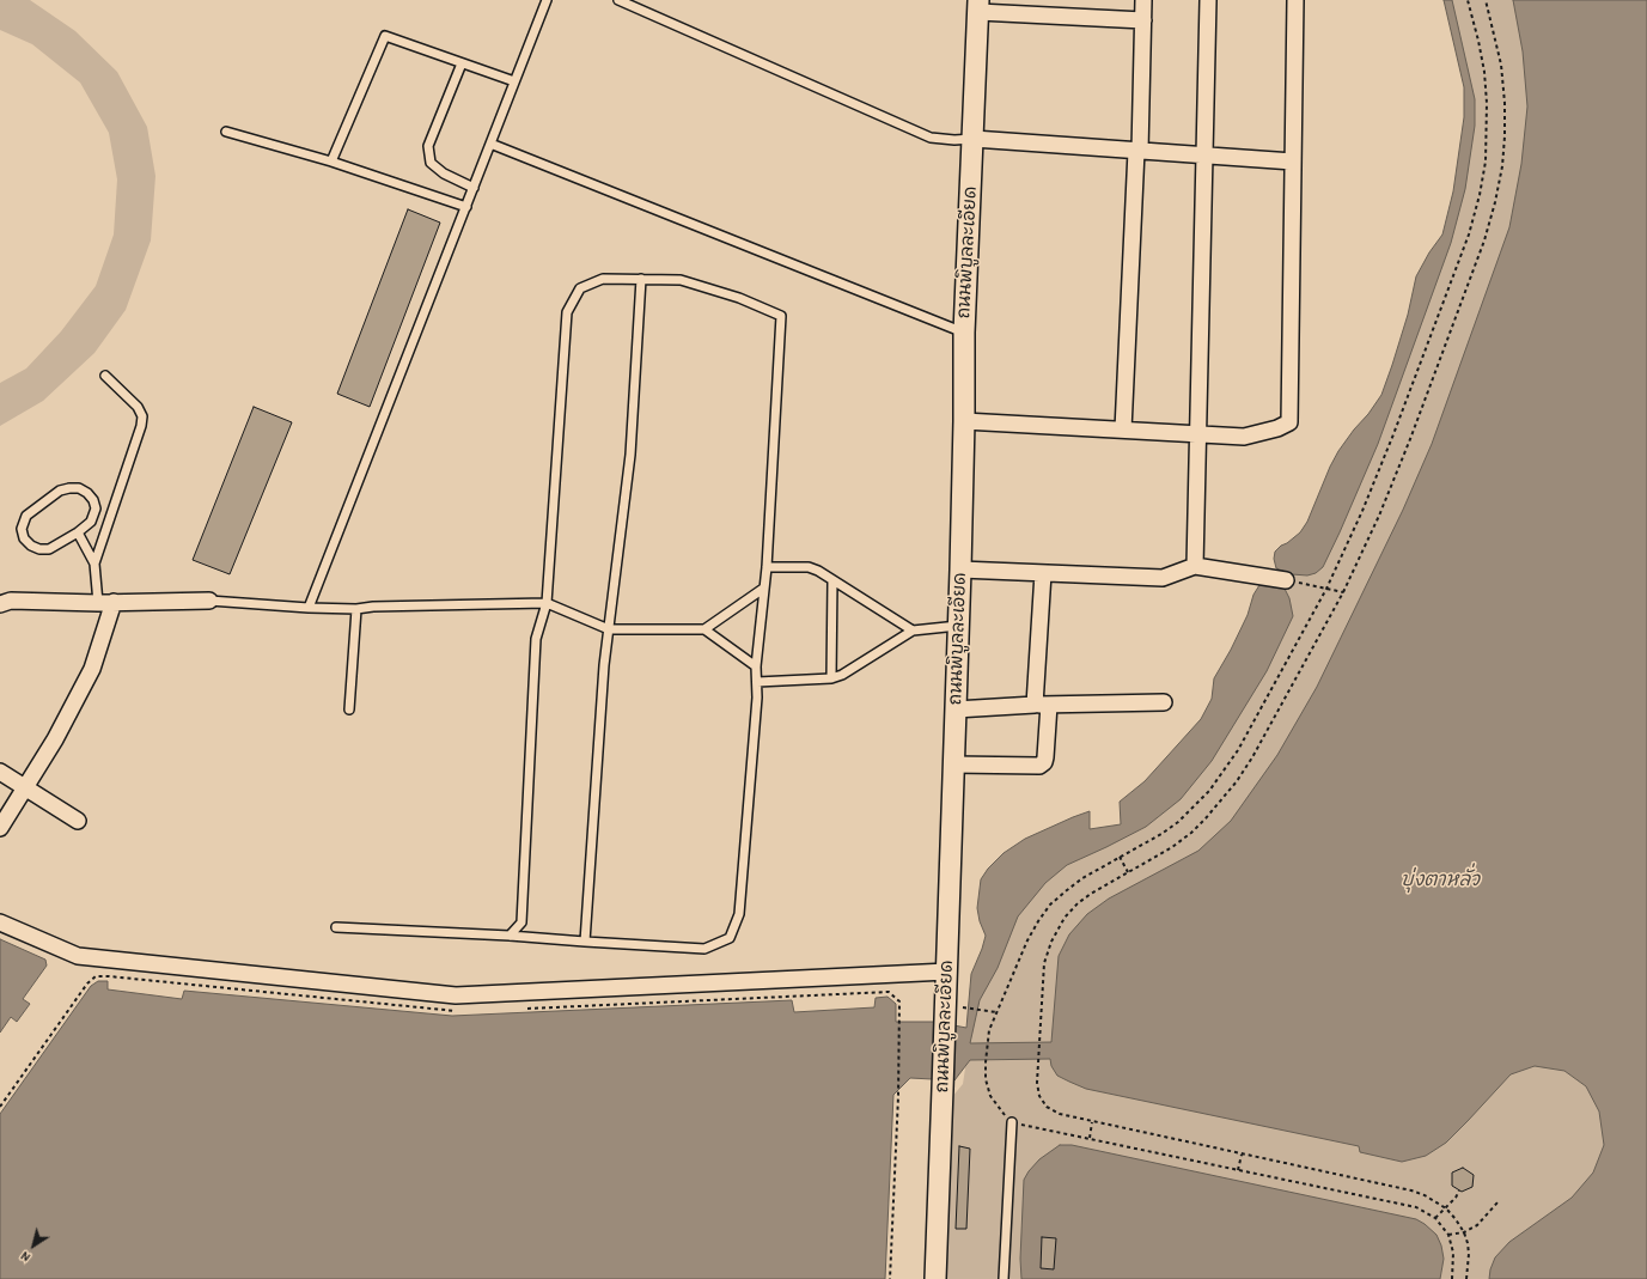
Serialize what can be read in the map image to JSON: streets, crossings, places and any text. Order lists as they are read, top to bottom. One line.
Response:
{"streets":{"street":["ถนนพิบูลละเอียด"]},"water":["บุ่งตาหลั่ว"],"north":"bottom left"}
